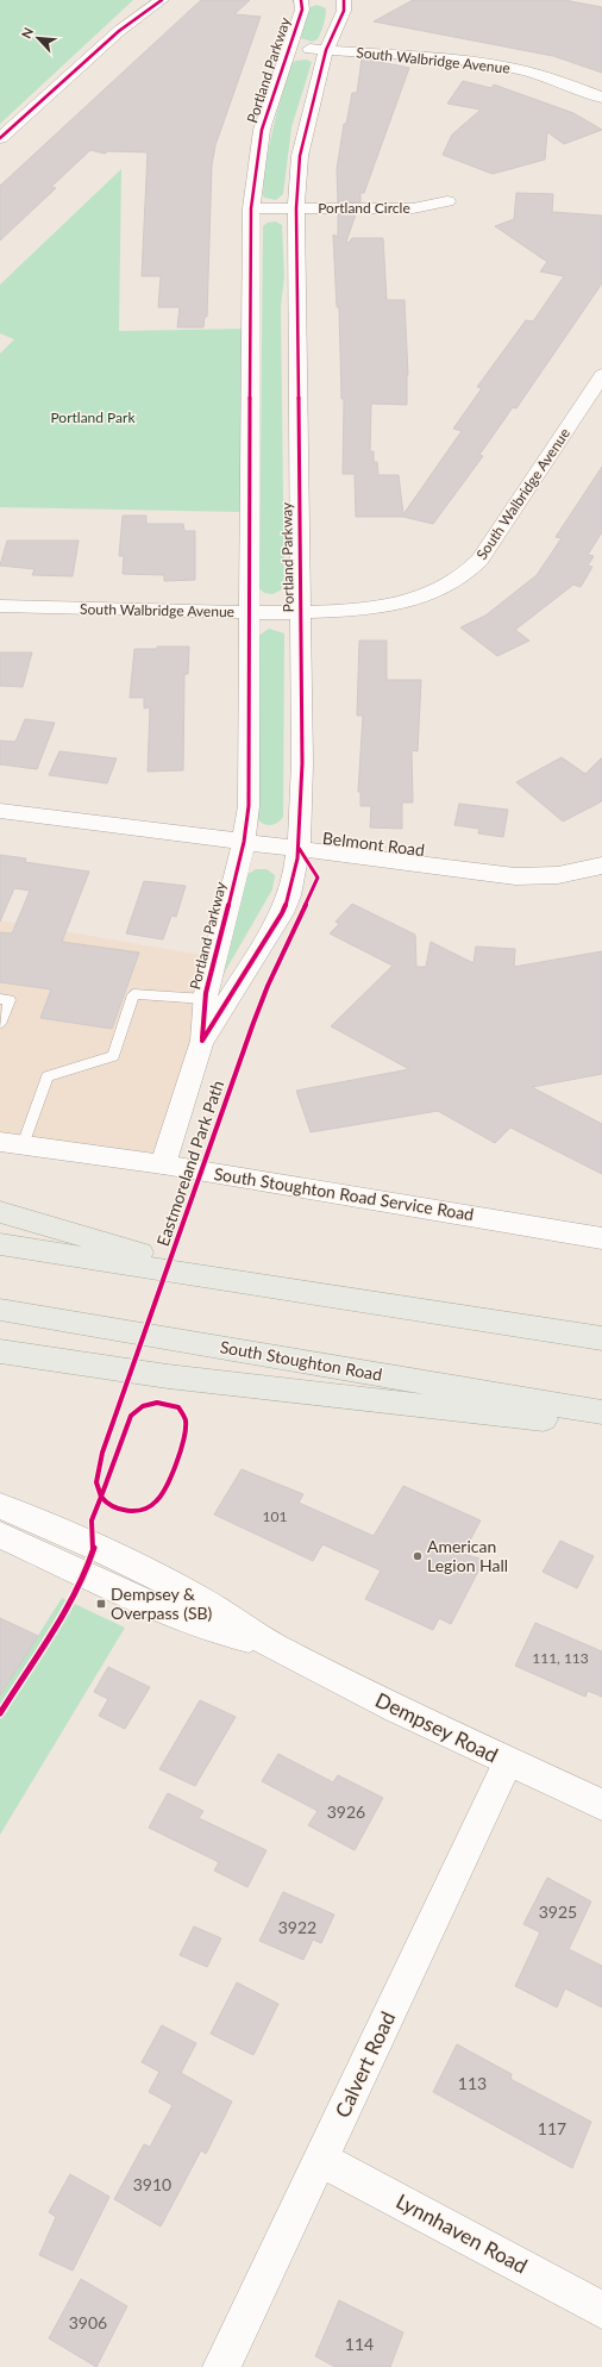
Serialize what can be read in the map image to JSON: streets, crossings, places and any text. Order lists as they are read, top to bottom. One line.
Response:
{"streets":{"main road":["South Stoughton Road"],"street":["South Walbridge Avenue","Portland Parkway","Portland Circle","Belmont Road","South Stoughton Road Service Road","Dempsey Road","Calvert Road","Lynnhaven Road"],"cycle path":["Eastmoreland Park Path"]},"crossings":[["South Walbridge Avenue","Portland Parkway"],["Portland Parkway","Portland Circle"],["Portland Parkway","Belmont Road"],["Portland Parkway","South Stoughton Road Service Road"],["Dempsey Road","Calvert Road"],["Calvert Road","Lynnhaven Road"]],"parks":["Portland Park"],"places":{"other":["American Legion Hall"],"transit":["Dempsey & Overpass (SB)"]},"house_numbers":["101","111, 113","3926","3925","3922","113","117","3910","3906","114"],"north":"top left"}
